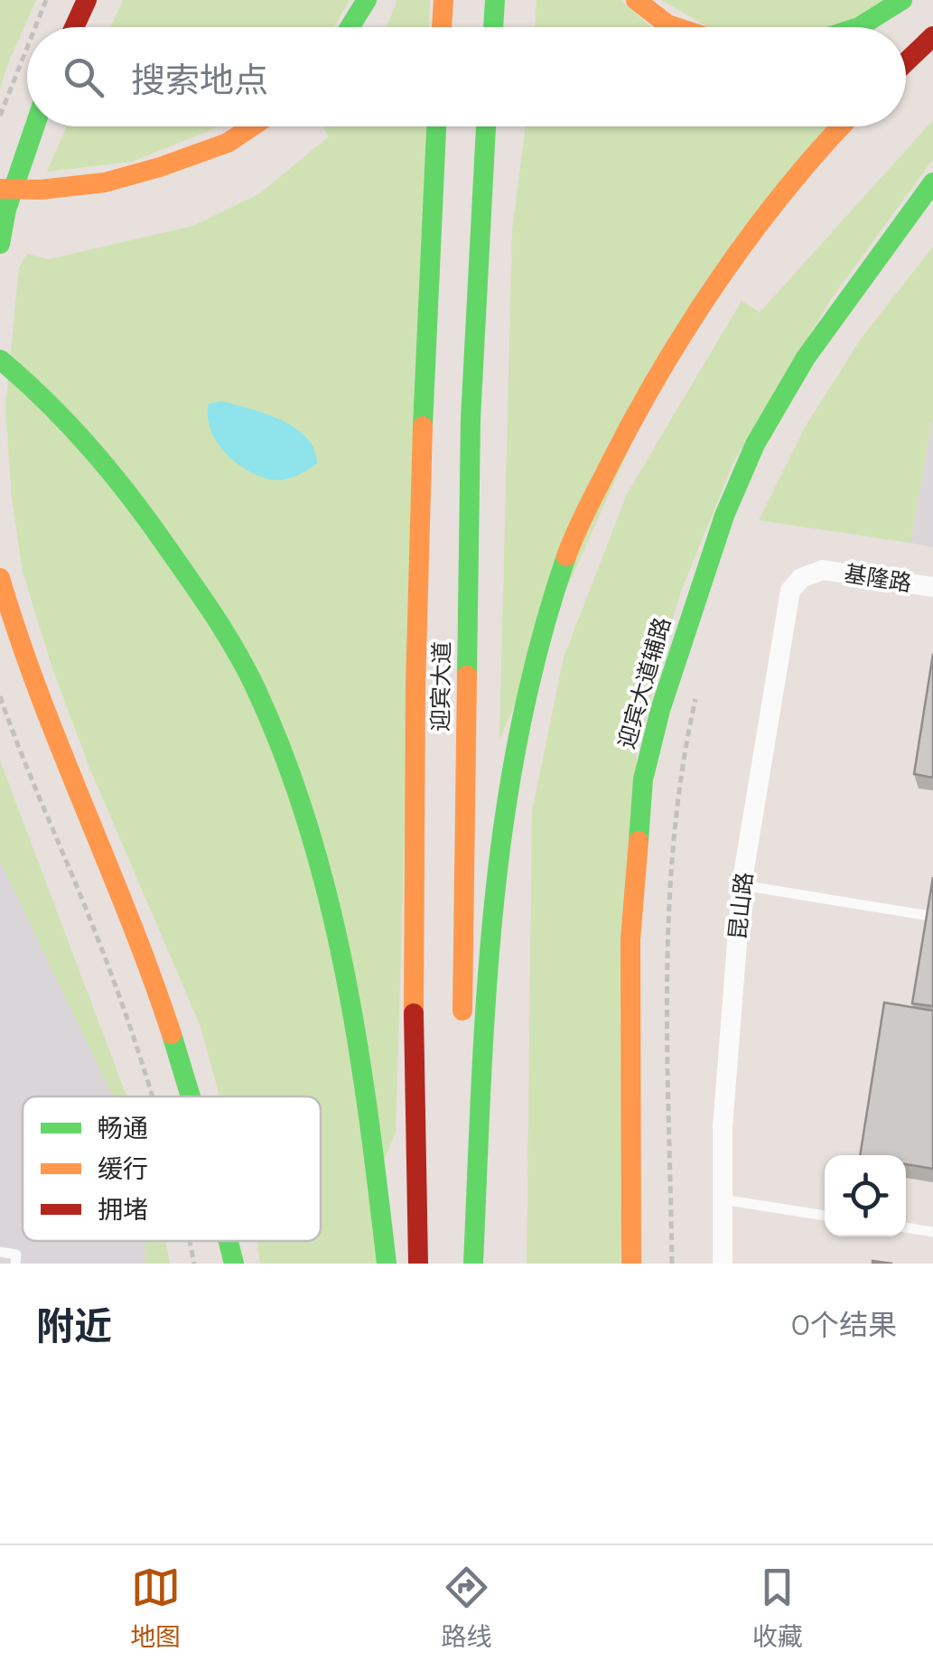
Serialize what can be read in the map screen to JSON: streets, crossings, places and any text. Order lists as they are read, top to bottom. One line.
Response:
{"streets":{"main road":["迎宾大道辅路","迎宾大道"],"street":["基隆路","昆山路"]},"crossings":[["基隆路","昆山路"]],"legend":["畅通","缓行","拥堵"],"page":{"search":"搜索地点","heading":["附近","0个结果"],"nav":["地图","路线","收藏"]}}
